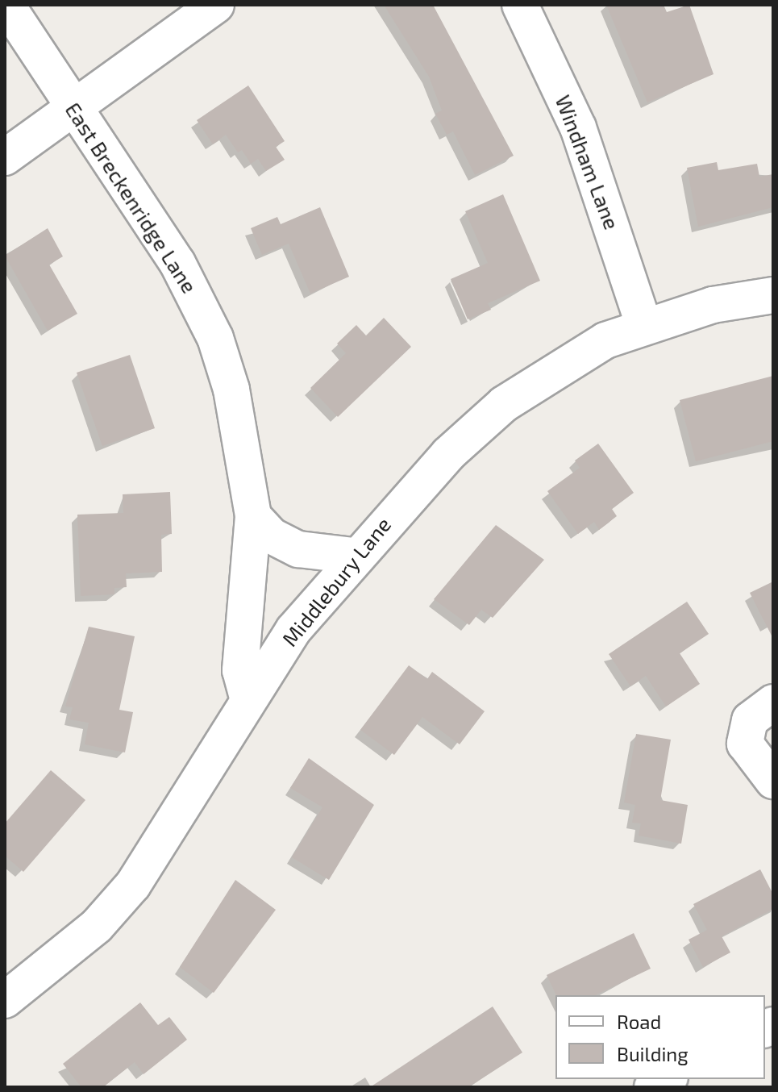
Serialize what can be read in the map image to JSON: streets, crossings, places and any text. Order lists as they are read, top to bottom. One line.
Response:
{"streets":{"street":["Windham Lane","East Breckenridge Lane","Middlebury Lane"]},"crossings":[["Windham Lane","Middlebury Lane"],["East Breckenridge Lane","Middlebury Lane"]],"legend":["Road","Building"]}
